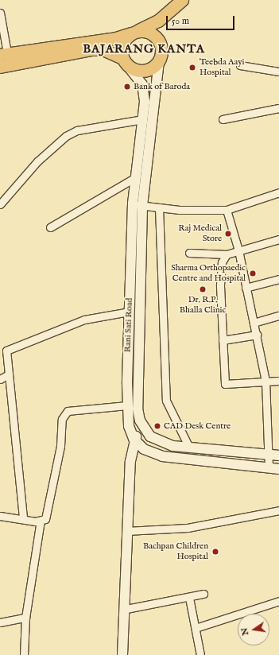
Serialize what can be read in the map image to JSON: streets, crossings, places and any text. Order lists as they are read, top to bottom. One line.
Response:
{"streets":{"street":["Rani Sati Road"]},"districts":["BAJARANG KANTA"],"places":["Teebda Aayi Hospital","Bank of Baroda","Raj Medical Store","Sharma Orthopaedic Centre and Hospital","Dr. R.P. Bhalla Clinic","CAD Desk Centre","Bachpan Children Hospital"],"scale_bar":"50 m","north":"left"}
